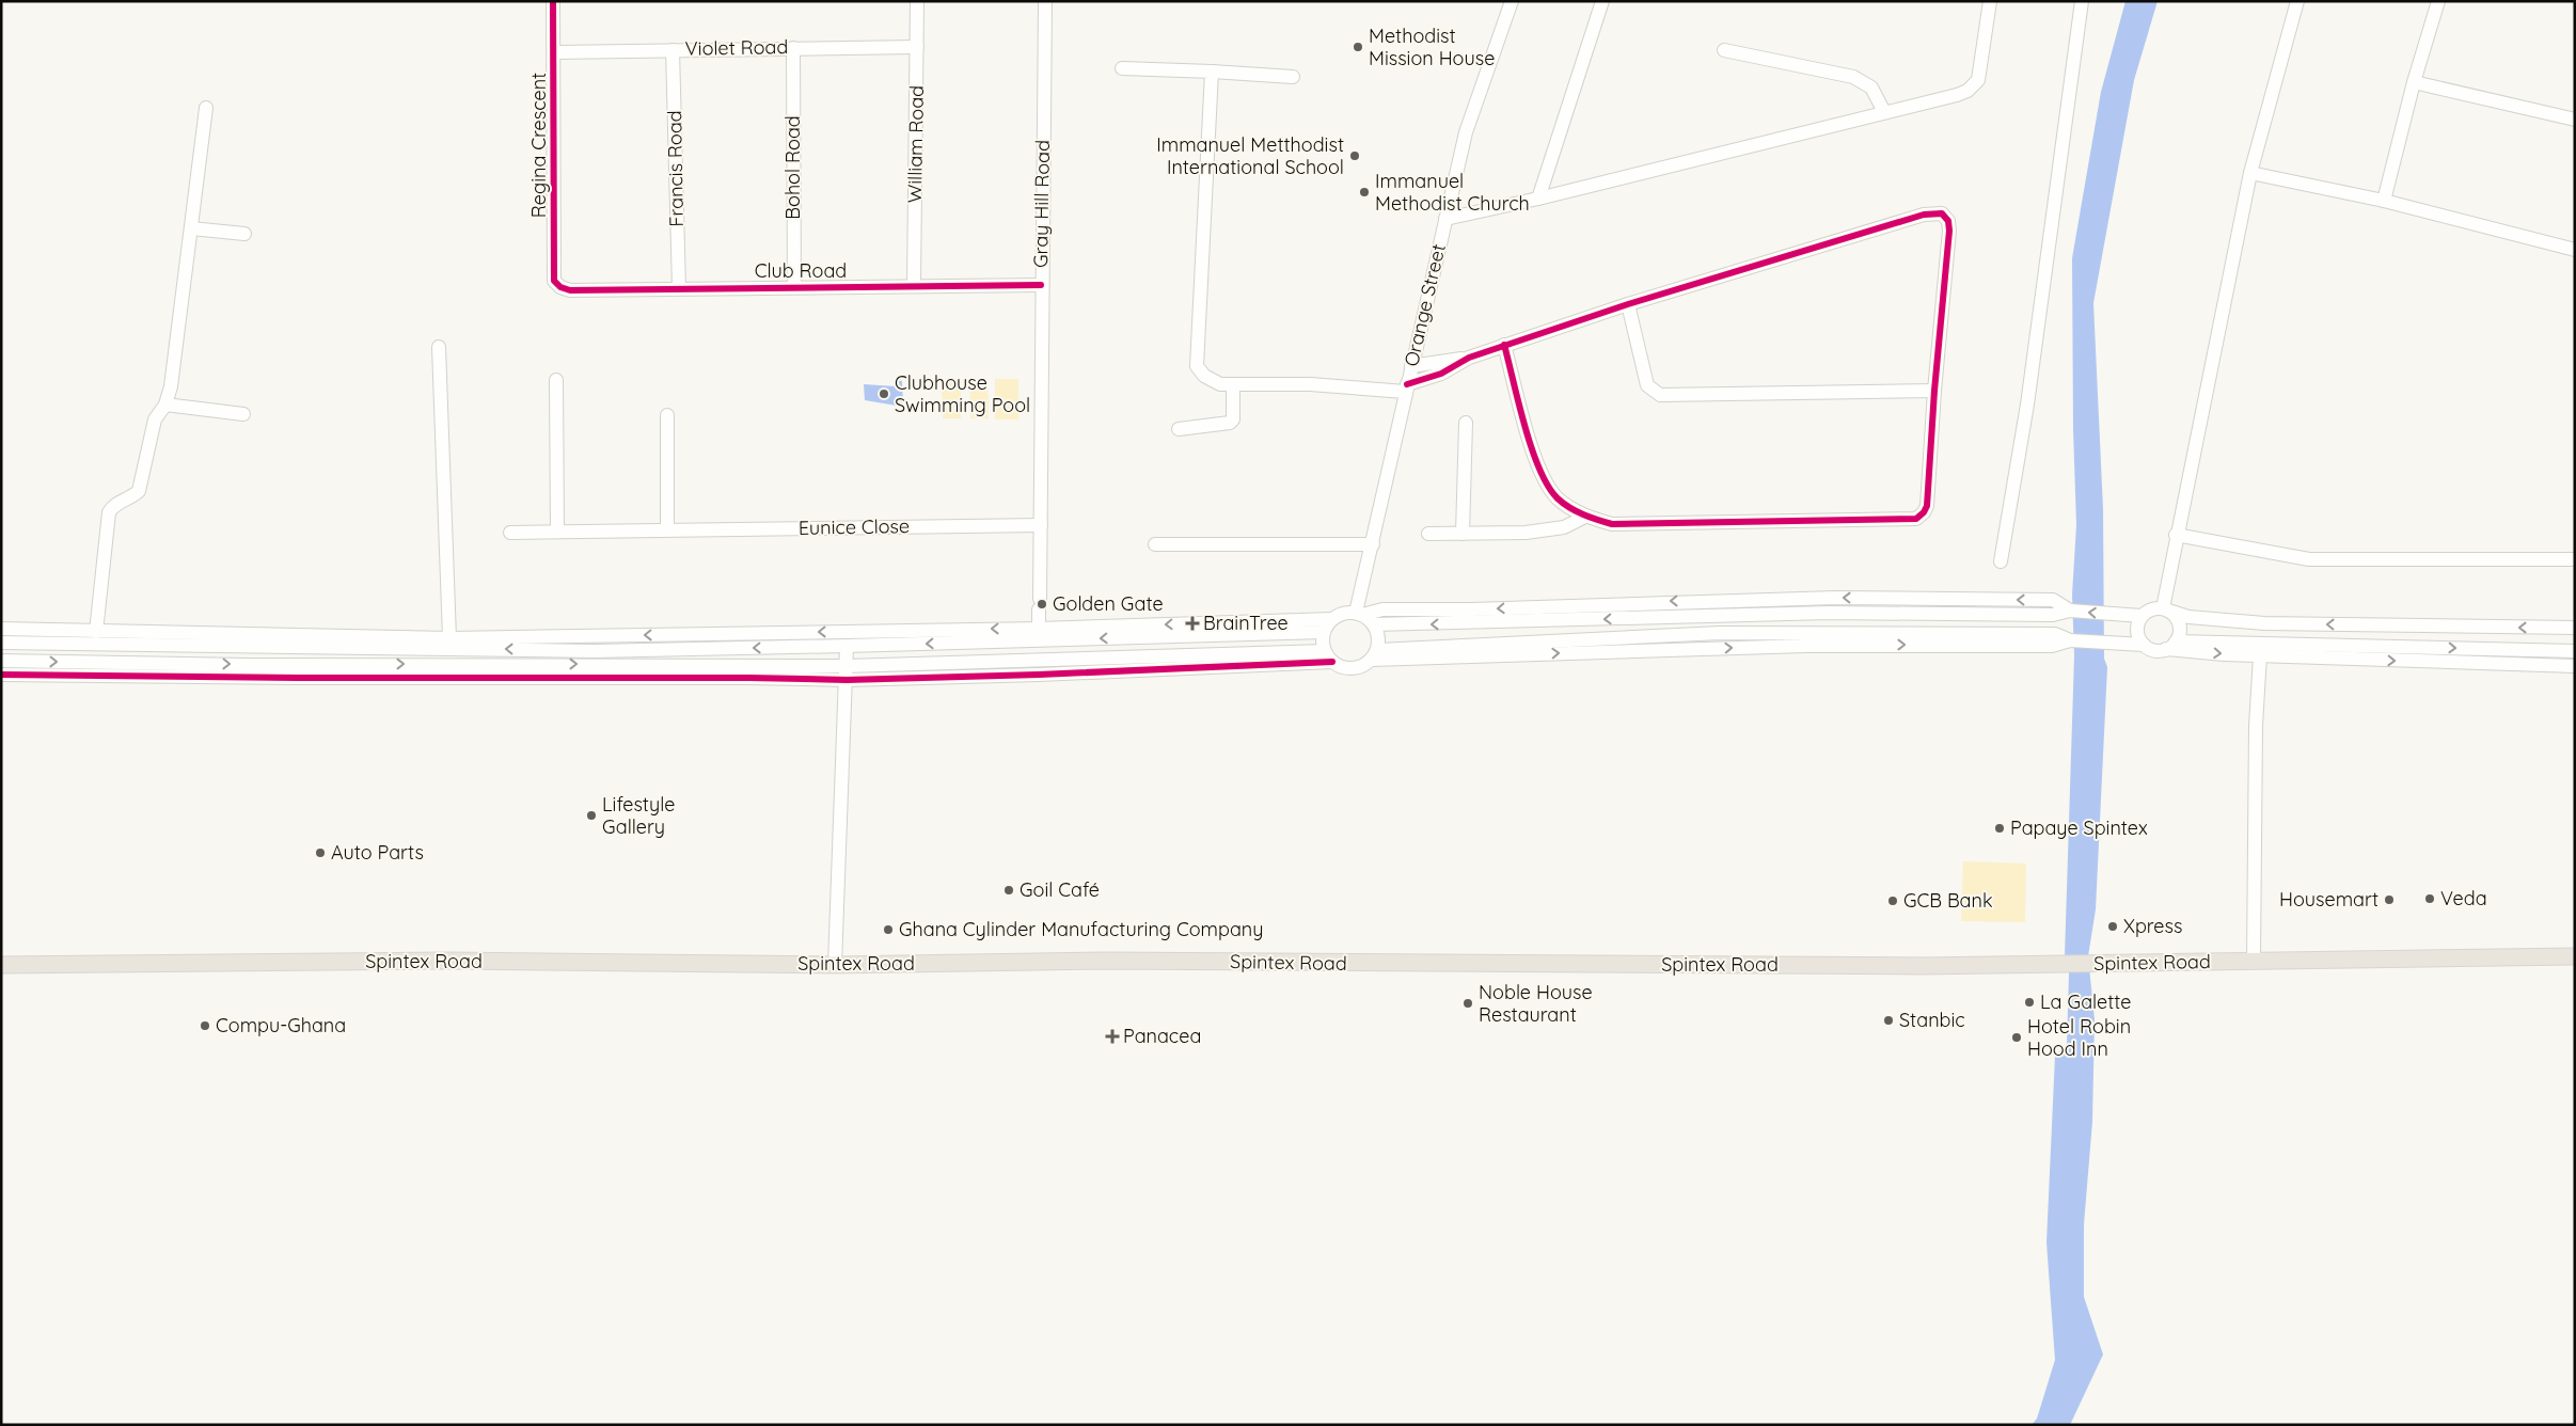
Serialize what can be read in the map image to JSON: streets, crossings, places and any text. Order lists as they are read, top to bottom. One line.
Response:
{"streets":{"main road":["Spintex Road"],"street":["Violet Road","William Road","Regina Crescent","Bohol Road","Francis Road","Gray Hill Road","Club Road","Orange Street","Eunice Close"]},"crossings":[["Violet Road","William Road"],["Violet Road","Regina Crescent"],["Violet Road","Bohol Road"],["Violet Road","Francis Road"],["William Road","Club Road"],["Regina Crescent","Club Road"],["Bohol Road","Club Road"],["Francis Road","Club Road"],["Gray Hill Road","Club Road"],["Gray Hill Road","Eunice Close"]],"places":{"other":["Methodist Mission House","Immanuel Metthodist International School","Immanuel Methodist Church","Clubhouse Swimming Pool","Golden Gate","Lifestyle Gallery","Papaye Spintex","Auto Parts","Goil Café","Veda","Housemart","GCB Bank","Xpress","Ghana Cylinder Manufacturing Company","La Galette","Noble House Restaurant","Stanbic","Compu-Ghana","Hotel Robin Hood Inn"],"health":["BrainTree","Panacea"]}}
